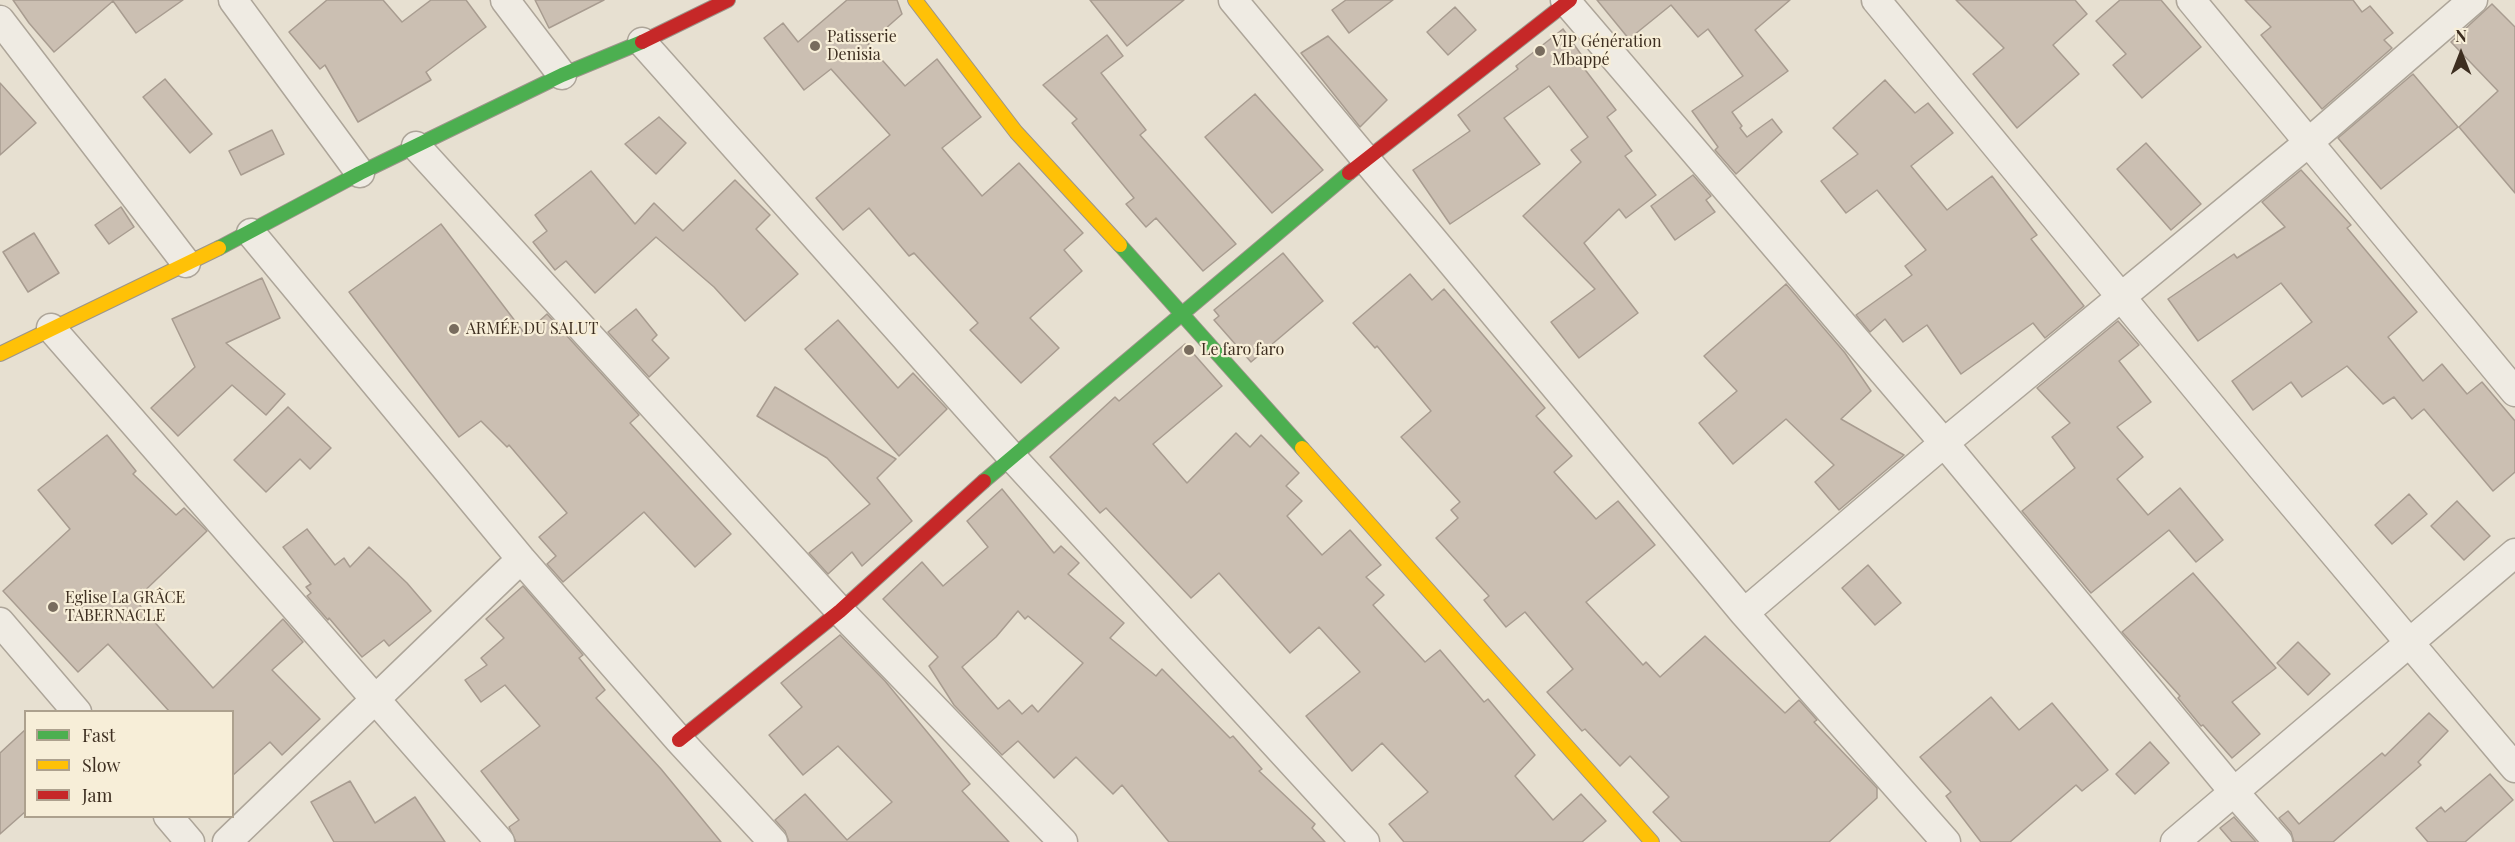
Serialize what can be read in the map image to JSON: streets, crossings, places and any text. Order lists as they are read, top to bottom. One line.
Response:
{"places":["Patisserie Denisia","VIP Génération Mbappé","ARMÉE DU SALUT","Le faro faro","Eglise La GRÂCE TABERNACLE"],"legend":["Fast","Slow","Jam"],"north":"top"}
